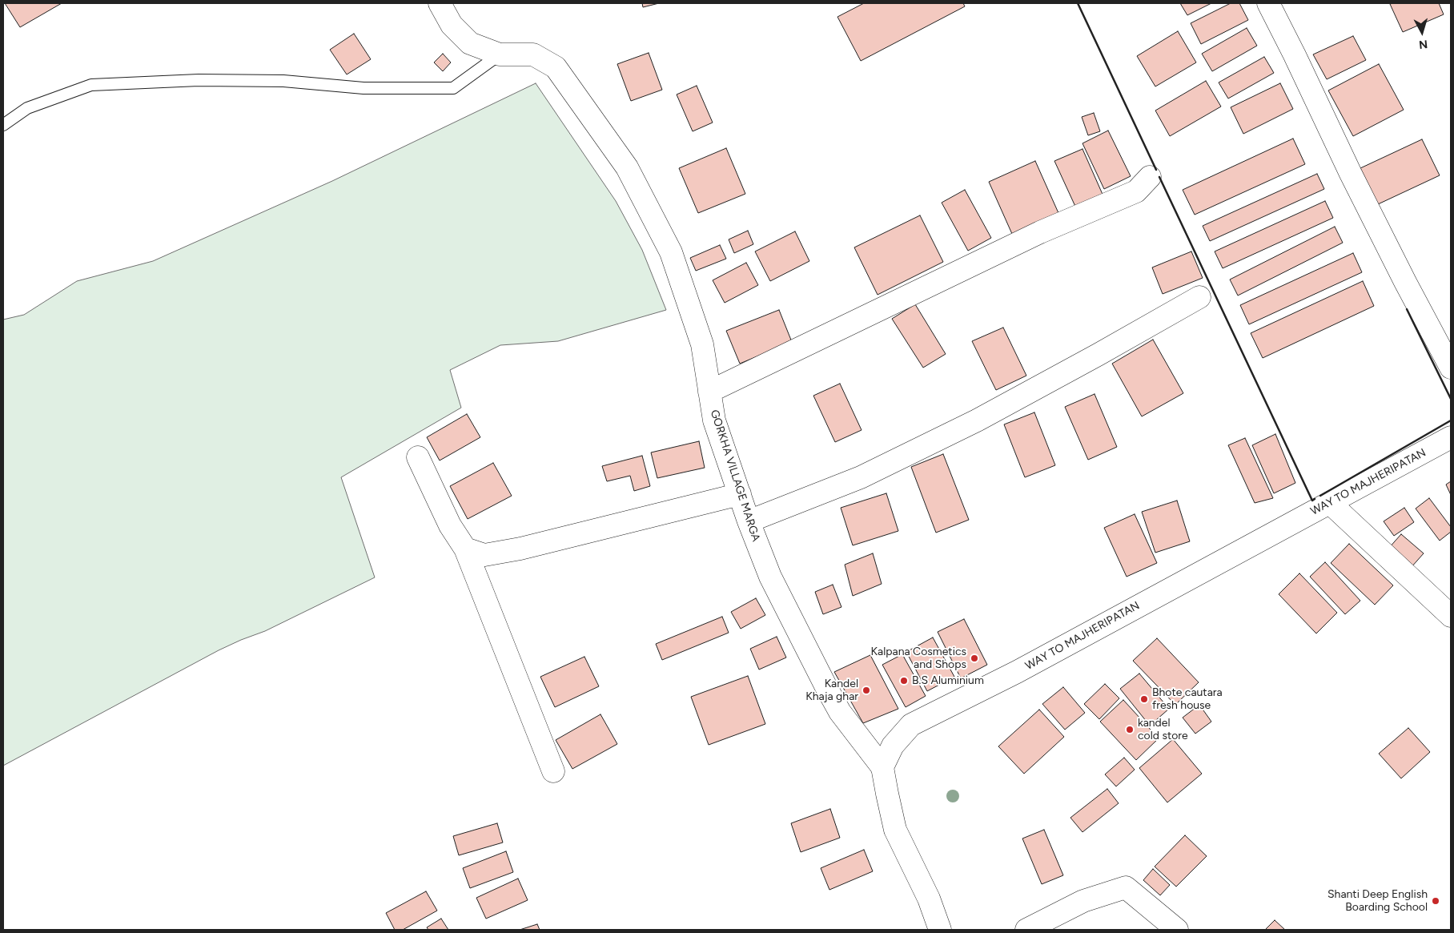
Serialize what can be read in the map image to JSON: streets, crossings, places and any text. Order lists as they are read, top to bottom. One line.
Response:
{"streets":{"street":["GORKHA VILLAGE MARGA","WAY TO MAJHERIPATAN"]},"crossings":[["GORKHA VILLAGE MARGA","WAY TO MAJHERIPATAN"]],"places":["Kalpana Cosmetics and Shops","B.S Aluminium","Kandel Khaja ghar","Bhote cautara fresh house","kandel cold store","Shanti Deep English Boarding School"],"north":"bottom"}
